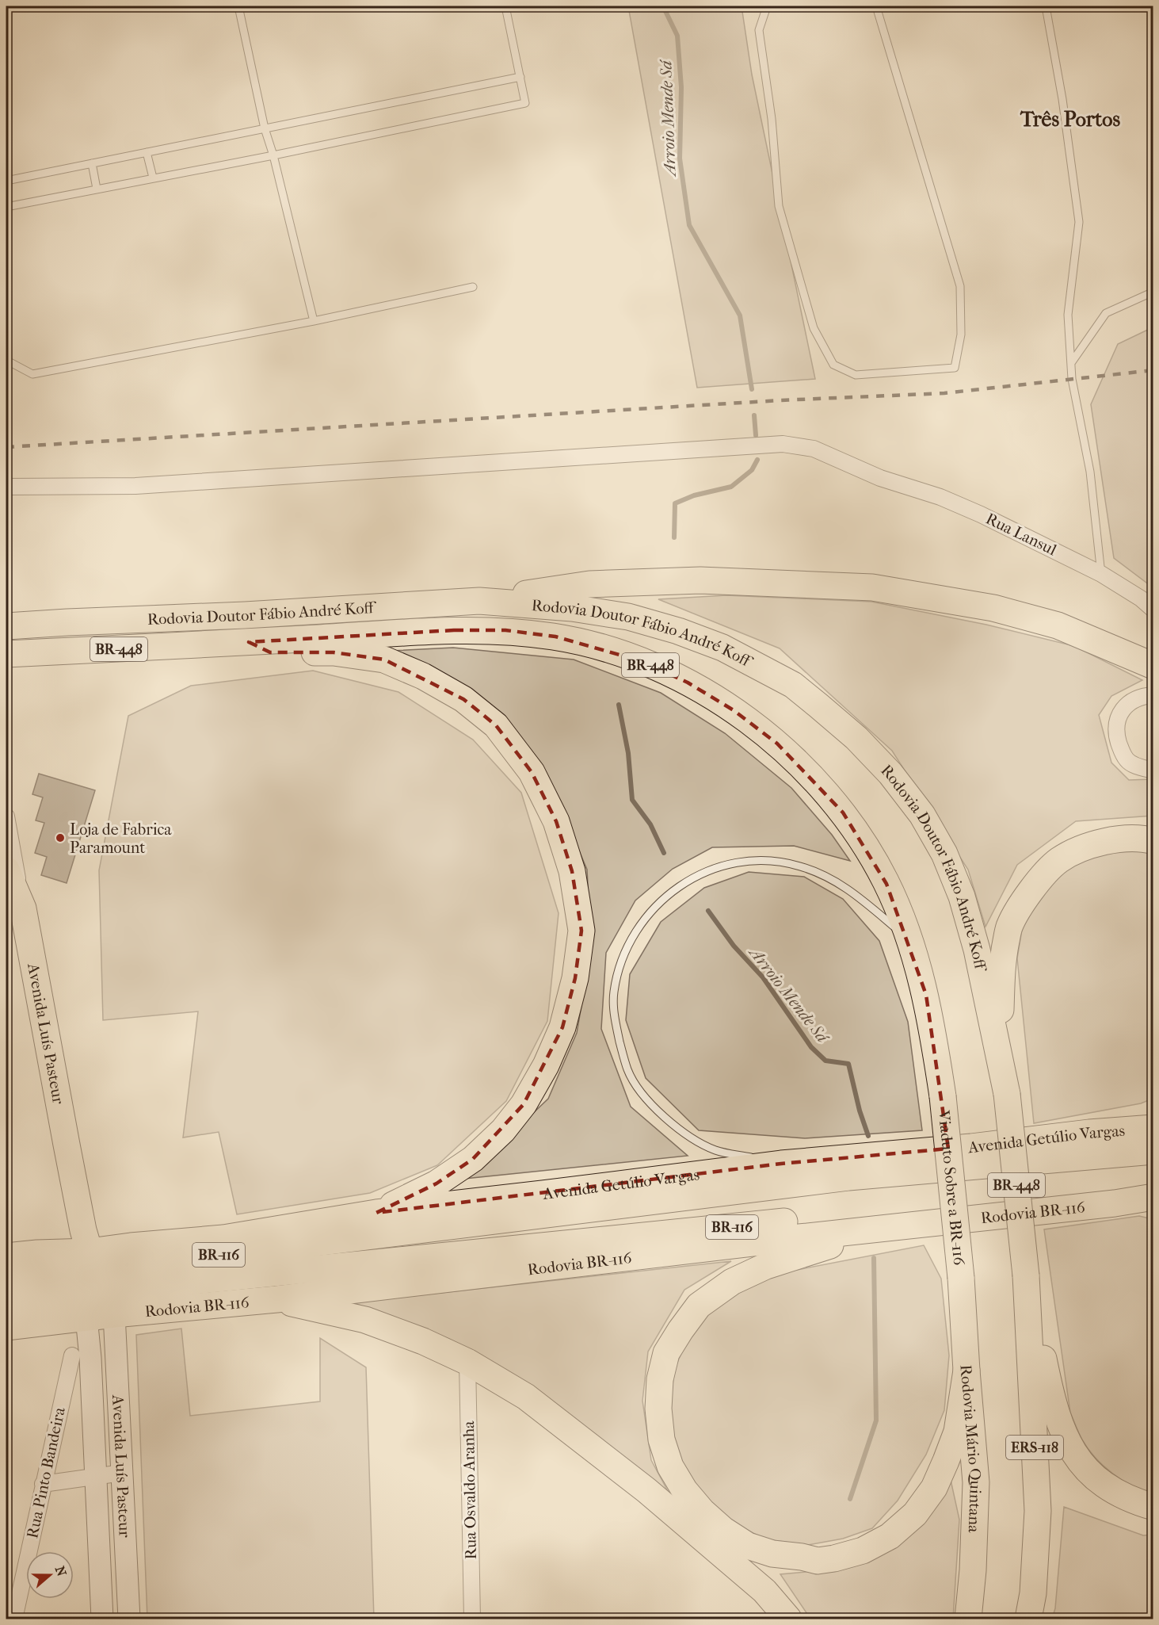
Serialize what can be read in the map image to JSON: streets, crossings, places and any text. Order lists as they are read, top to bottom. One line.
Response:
{"streets":{"highway":["Rodovia Doutor Fábio André Koff","BR-448","Avenida Luís Pasteur","Avenida Getúlio Vargas","Viaduto Sobre a BR-116","Rodovia BR-116","BR-116","ERS-118","Rodovia Mário Quintana"],"street":["Rua Lansul","Rua Pinto Bandeira","Rua Osvaldo Aranha"]},"crossings":[["Rodovia Doutor Fábio André Koff","BR-448"],["Rodovia Doutor Fábio André Koff","Viaduto Sobre a BR-116"],["Rodovia Doutor Fábio André Koff","ERS-118"],["Avenida Luís Pasteur","Avenida Getúlio Vargas"],["Avenida Luís Pasteur","Rodovia BR-116"],["Viaduto Sobre a BR-116","Rodovia Mário Quintana"]],"districts":["Três Portos"],"water":["Arroio Mende Sá"],"places":["Loja de Fabrica Paramount"],"north":"right"}
